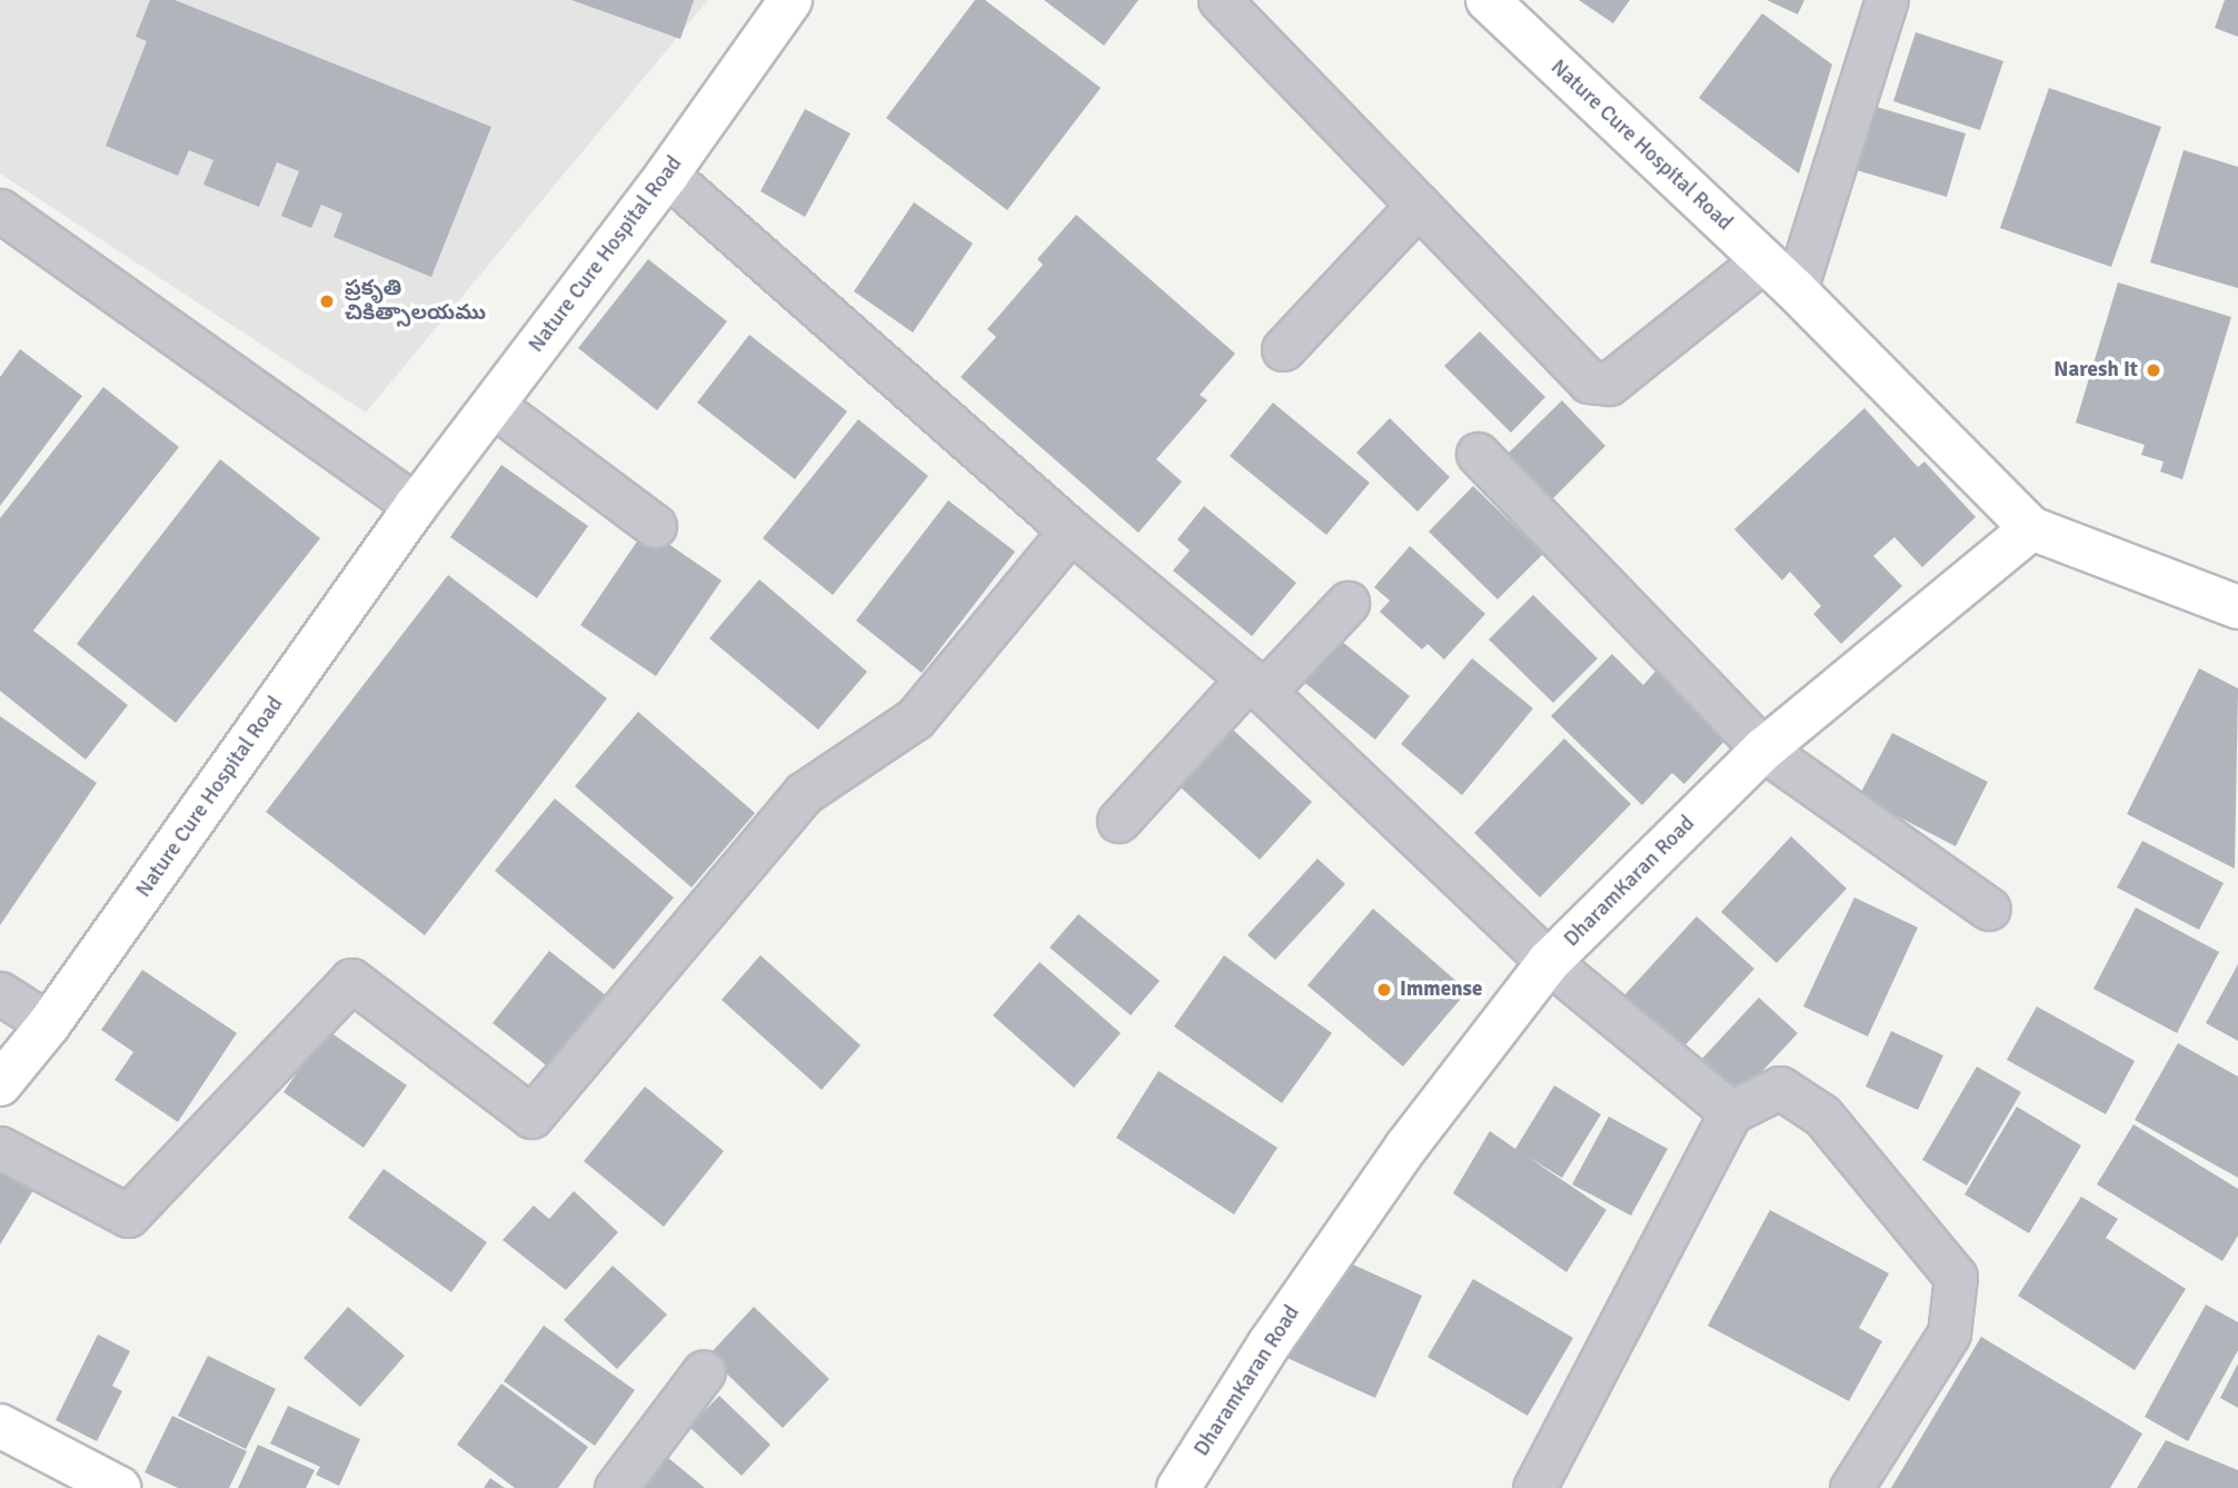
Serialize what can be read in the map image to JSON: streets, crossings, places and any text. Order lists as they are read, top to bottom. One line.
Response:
{"streets":{"street":["Nature Cure Hospital Road","DharamKaran Road"]},"crossings":[["Nature Cure Hospital Road","DharamKaran Road"]],"places":["ప్రకృతి చికిత్సాలయము","Naresh It","Immense"]}
